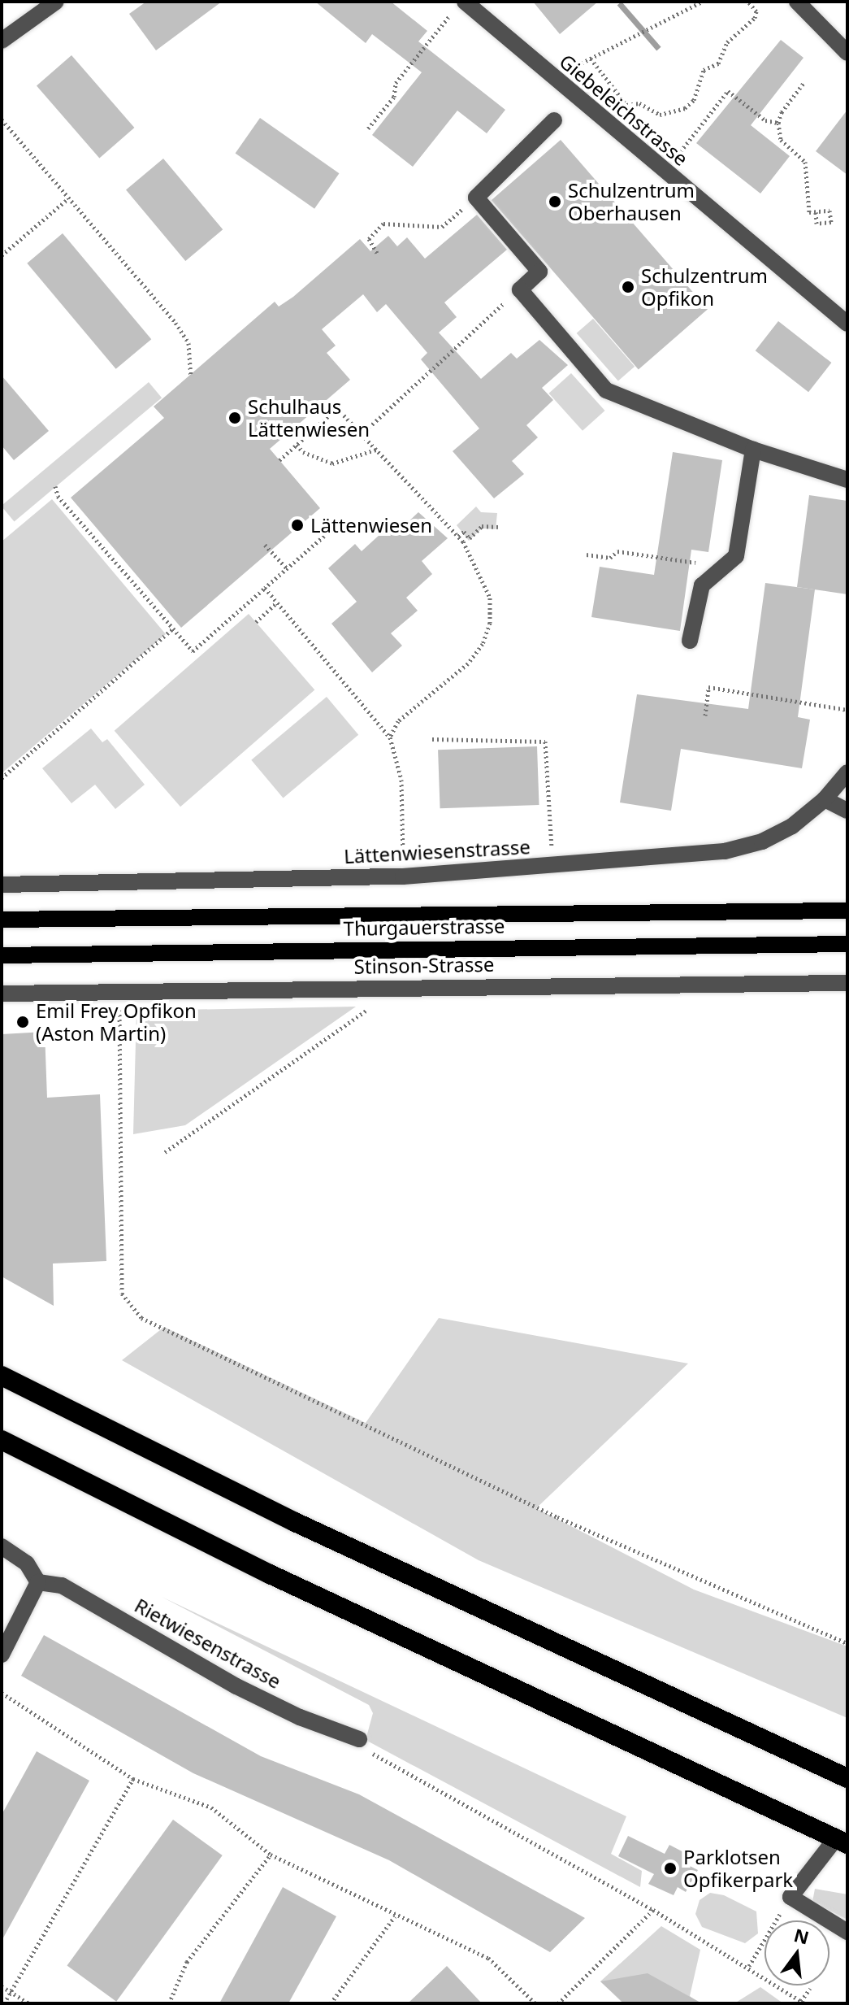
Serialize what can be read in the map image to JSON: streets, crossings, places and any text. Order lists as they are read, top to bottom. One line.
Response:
{"streets":{"main road":["Thurgauerstrasse"],"street":["Giebeleichstrasse","Lättenwiesenstrasse","Stinson-Strasse","Rietwiesenstrasse"]},"places":["Schulzentrum Oberhausen","Schulzentrum Opfikon","Schulhaus Lättenwiesen","Lättenwiesen","Emil Frey Opfikon (Aston Martin)","Parklotsen Opfikerpark"],"north":"top"}
